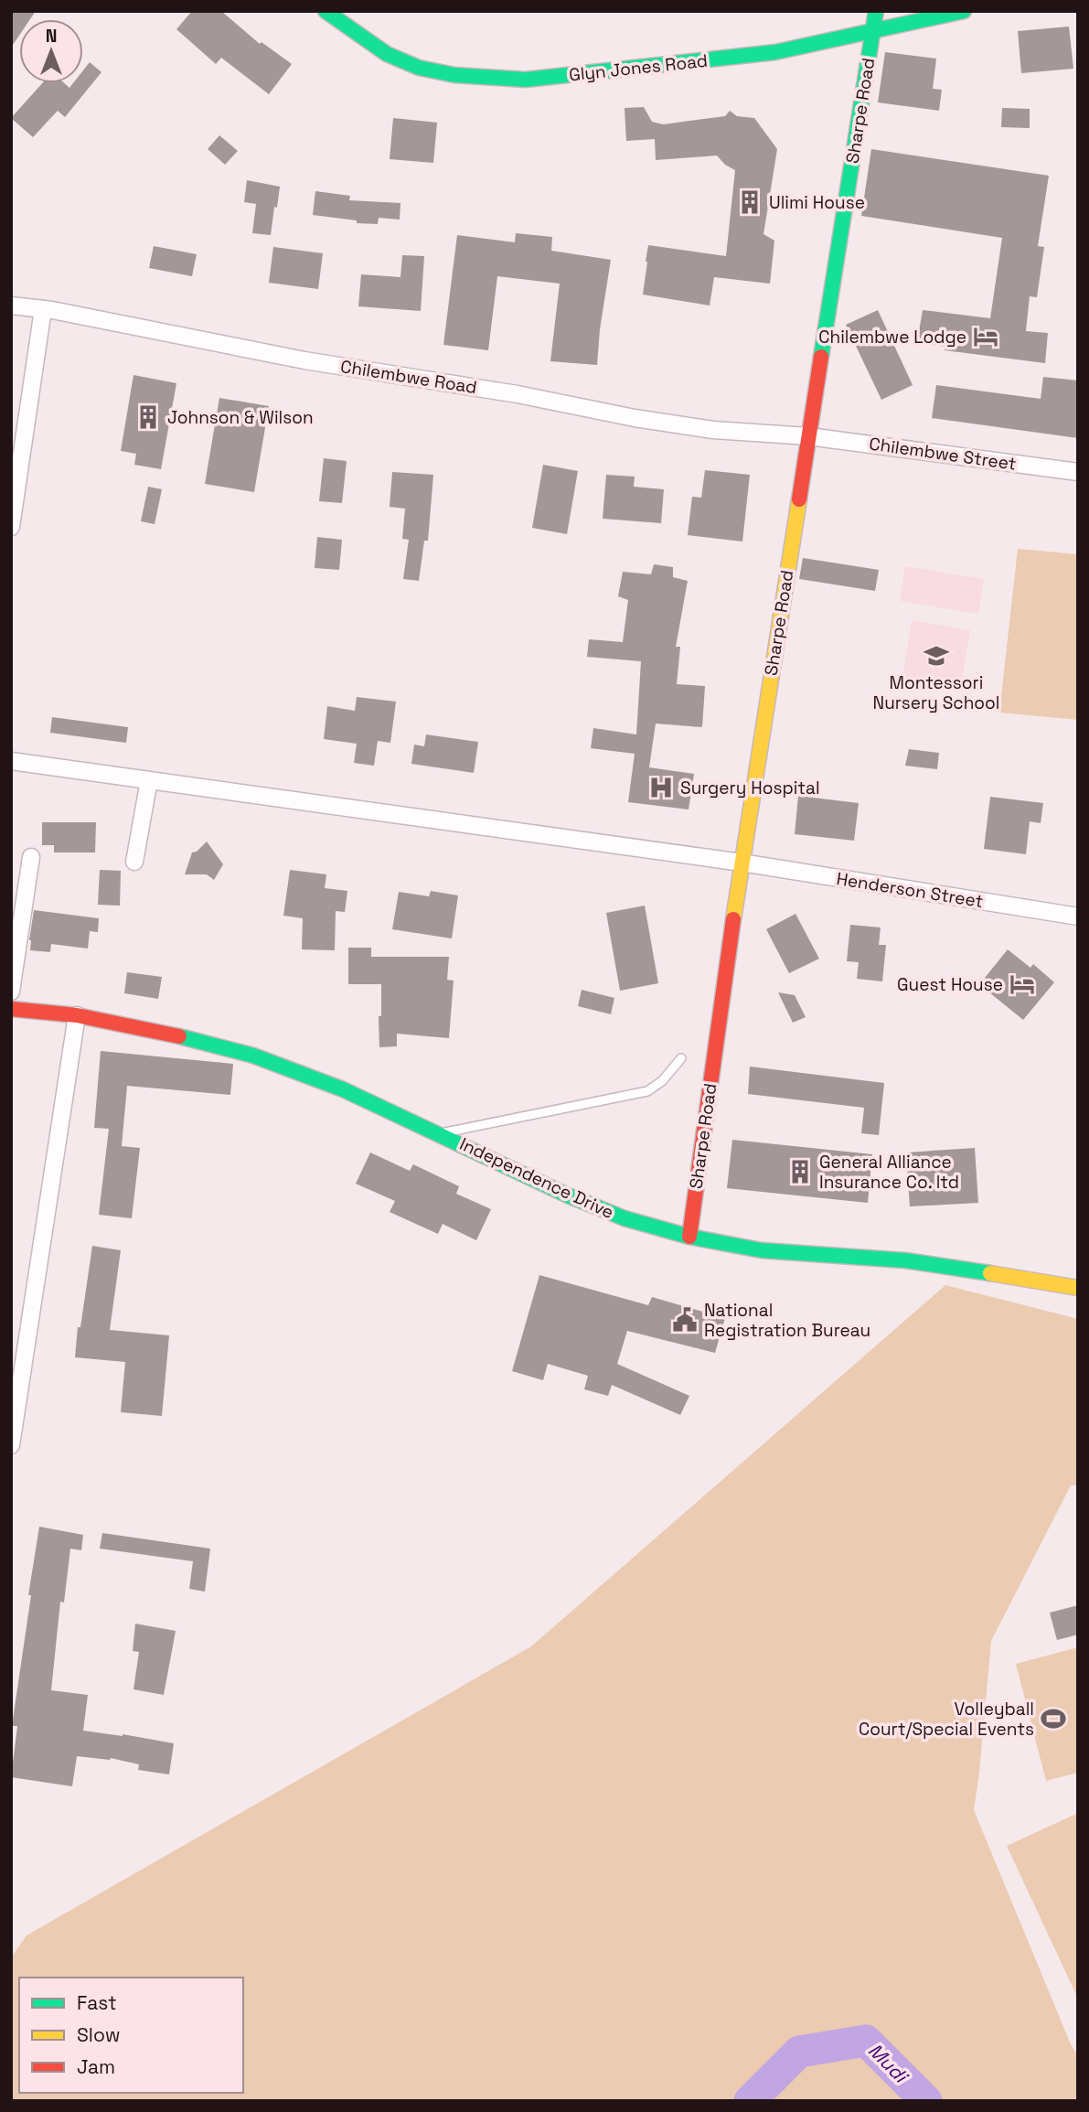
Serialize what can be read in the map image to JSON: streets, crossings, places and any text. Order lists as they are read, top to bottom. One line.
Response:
{"streets":{"street":["Glyn Jones Road","Sharpe Road","Chilembwe Road","Chilembwe Street","Henderson Street","Independence Drive"]},"crossings":[["Glyn Jones Road","Sharpe Road"],["Sharpe Road","Chilembwe Road"],["Sharpe Road","Chilembwe Street"],["Sharpe Road","Henderson Street"],["Sharpe Road","Independence Drive"],["Chilembwe Road","Chilembwe Street"]],"water":["Mudi"],"places":{"building":["Ulimi House","Johnson & Wilson","General Alliance Insurance Co. ltd"],"hotel":["Chilembwe Lodge","Guest House"],"school or university":["Montessori Nursery School"],"hospital":["Surgery Hospital"],"public building":["National Registration Bureau"],"sports":["Volleyball Court/Special Events"]},"legend":["Fast","Slow","Jam"],"north":"top"}
